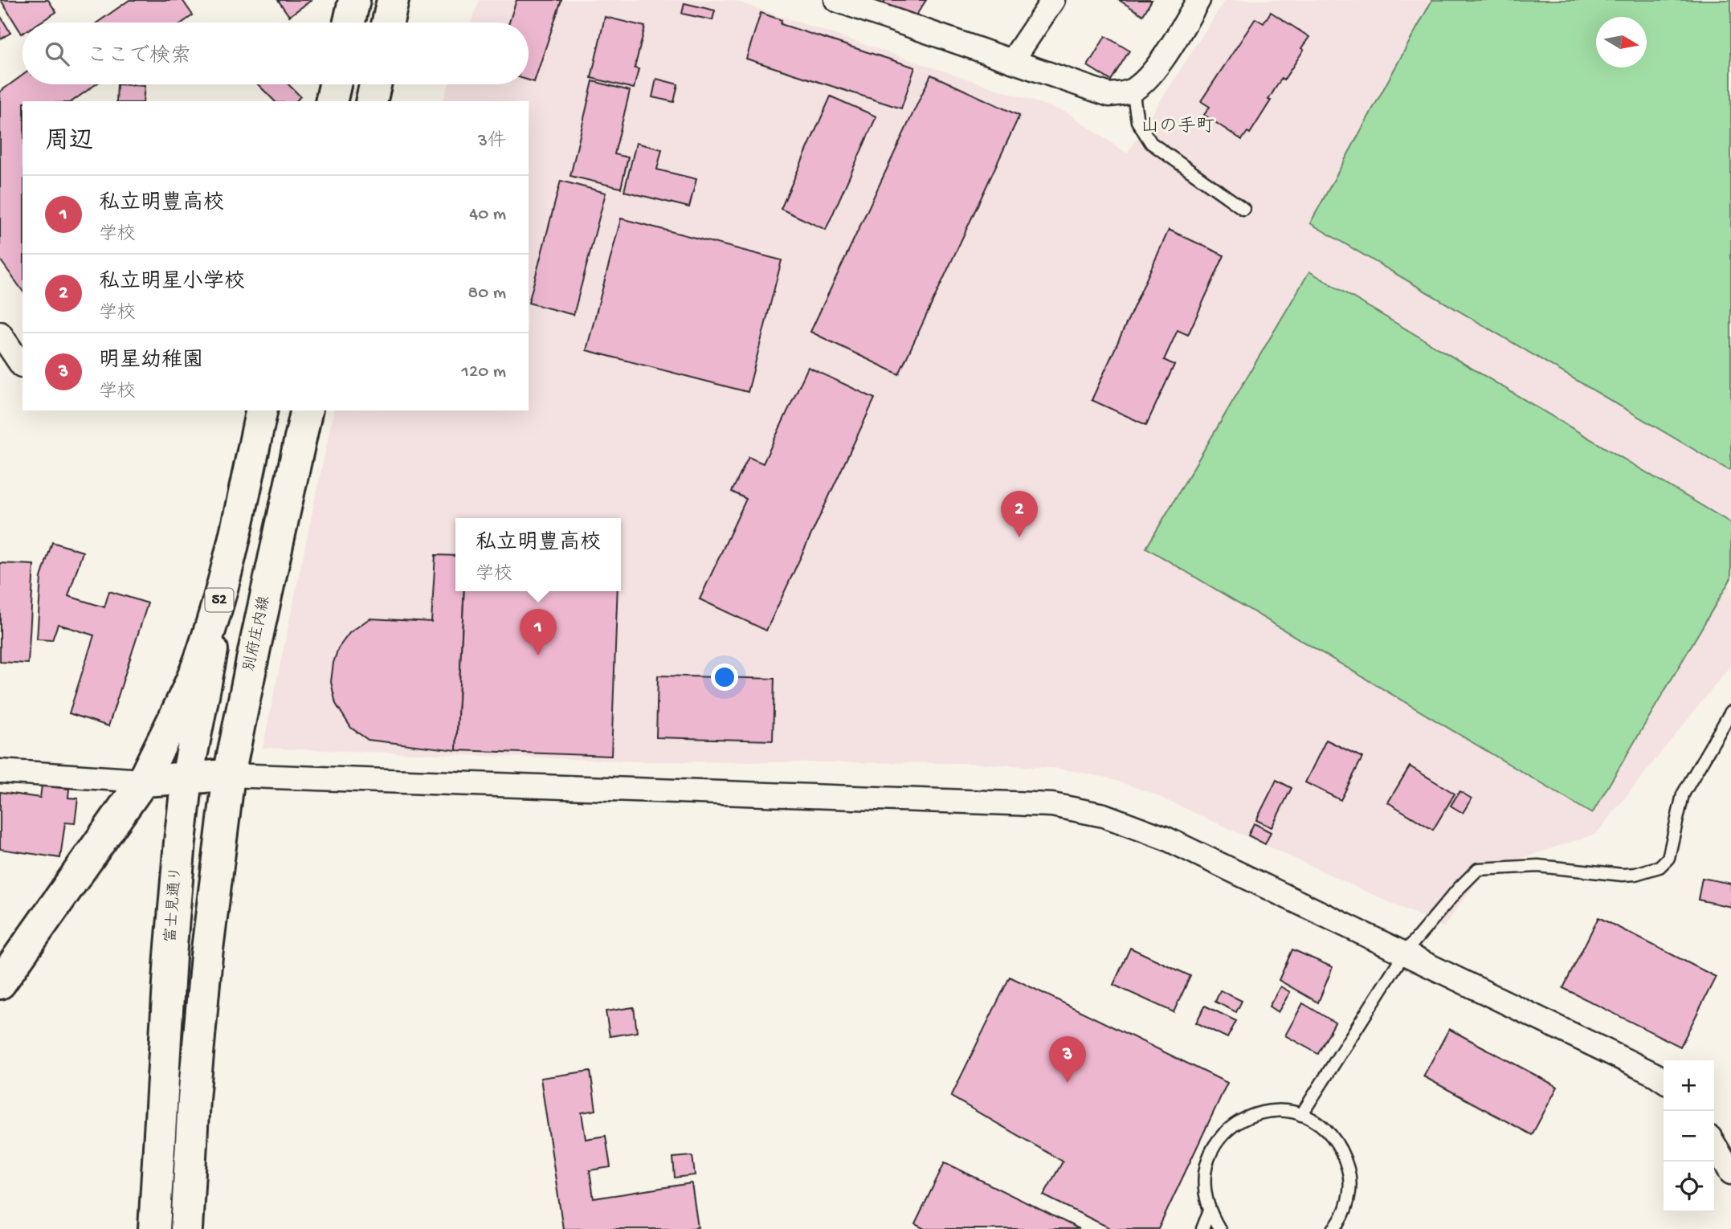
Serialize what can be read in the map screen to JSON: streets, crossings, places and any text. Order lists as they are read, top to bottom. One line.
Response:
{"streets":{"main road":["52","別府庄内線","富士見通り"]},"crossings":[["52","富士見通り"]],"districts":["山の手町"],"north":"right","page":{"search":"ここで検索","heading":["周辺","3件"],"list":[{"mark":"1","name":"私立明豊高校","note":"学校","value":"40 m"},{"mark":"2","name":"私立明星小学校","note":"学校","value":"80 m"},{"mark":"3","name":"明星幼稚園","note":"学校","value":"120 m"}],"pins":["2","1","3"],"popup":["私立明豊高校","学校"],"map_buttons":["+","−"]}}
